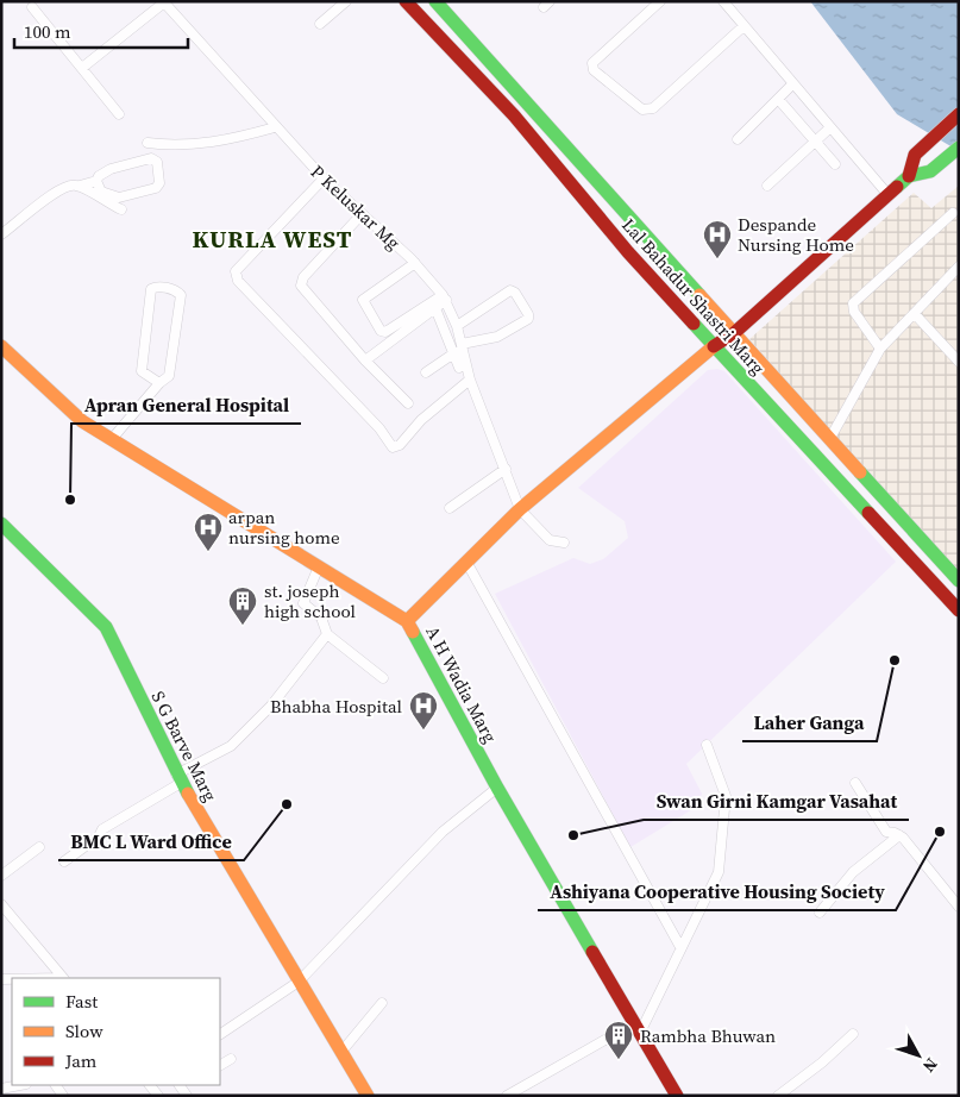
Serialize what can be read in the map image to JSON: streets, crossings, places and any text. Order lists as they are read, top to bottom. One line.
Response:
{"streets":{"street":["P Keluskar Mg","Lal Bahadur Shastri Marg","A H Wadia Marg","S G Barve Marg"]},"districts":["KURLA WEST"],"places":{"hospital":["Despande Nursing Home","arpan nursing home","Bhabha Hospital"],"other":["Apran General Hospital","Laher Ganga","BMC L Ward Office","Ashiyana Cooperative Housing Society","Swan Girni Kamgar Vasahat"],"building":["st. joseph high school","Rambha Bhuwan"]},"legend":["Fast","Slow","Jam"],"scale_bar":"100 m","north":"bottom right"}
